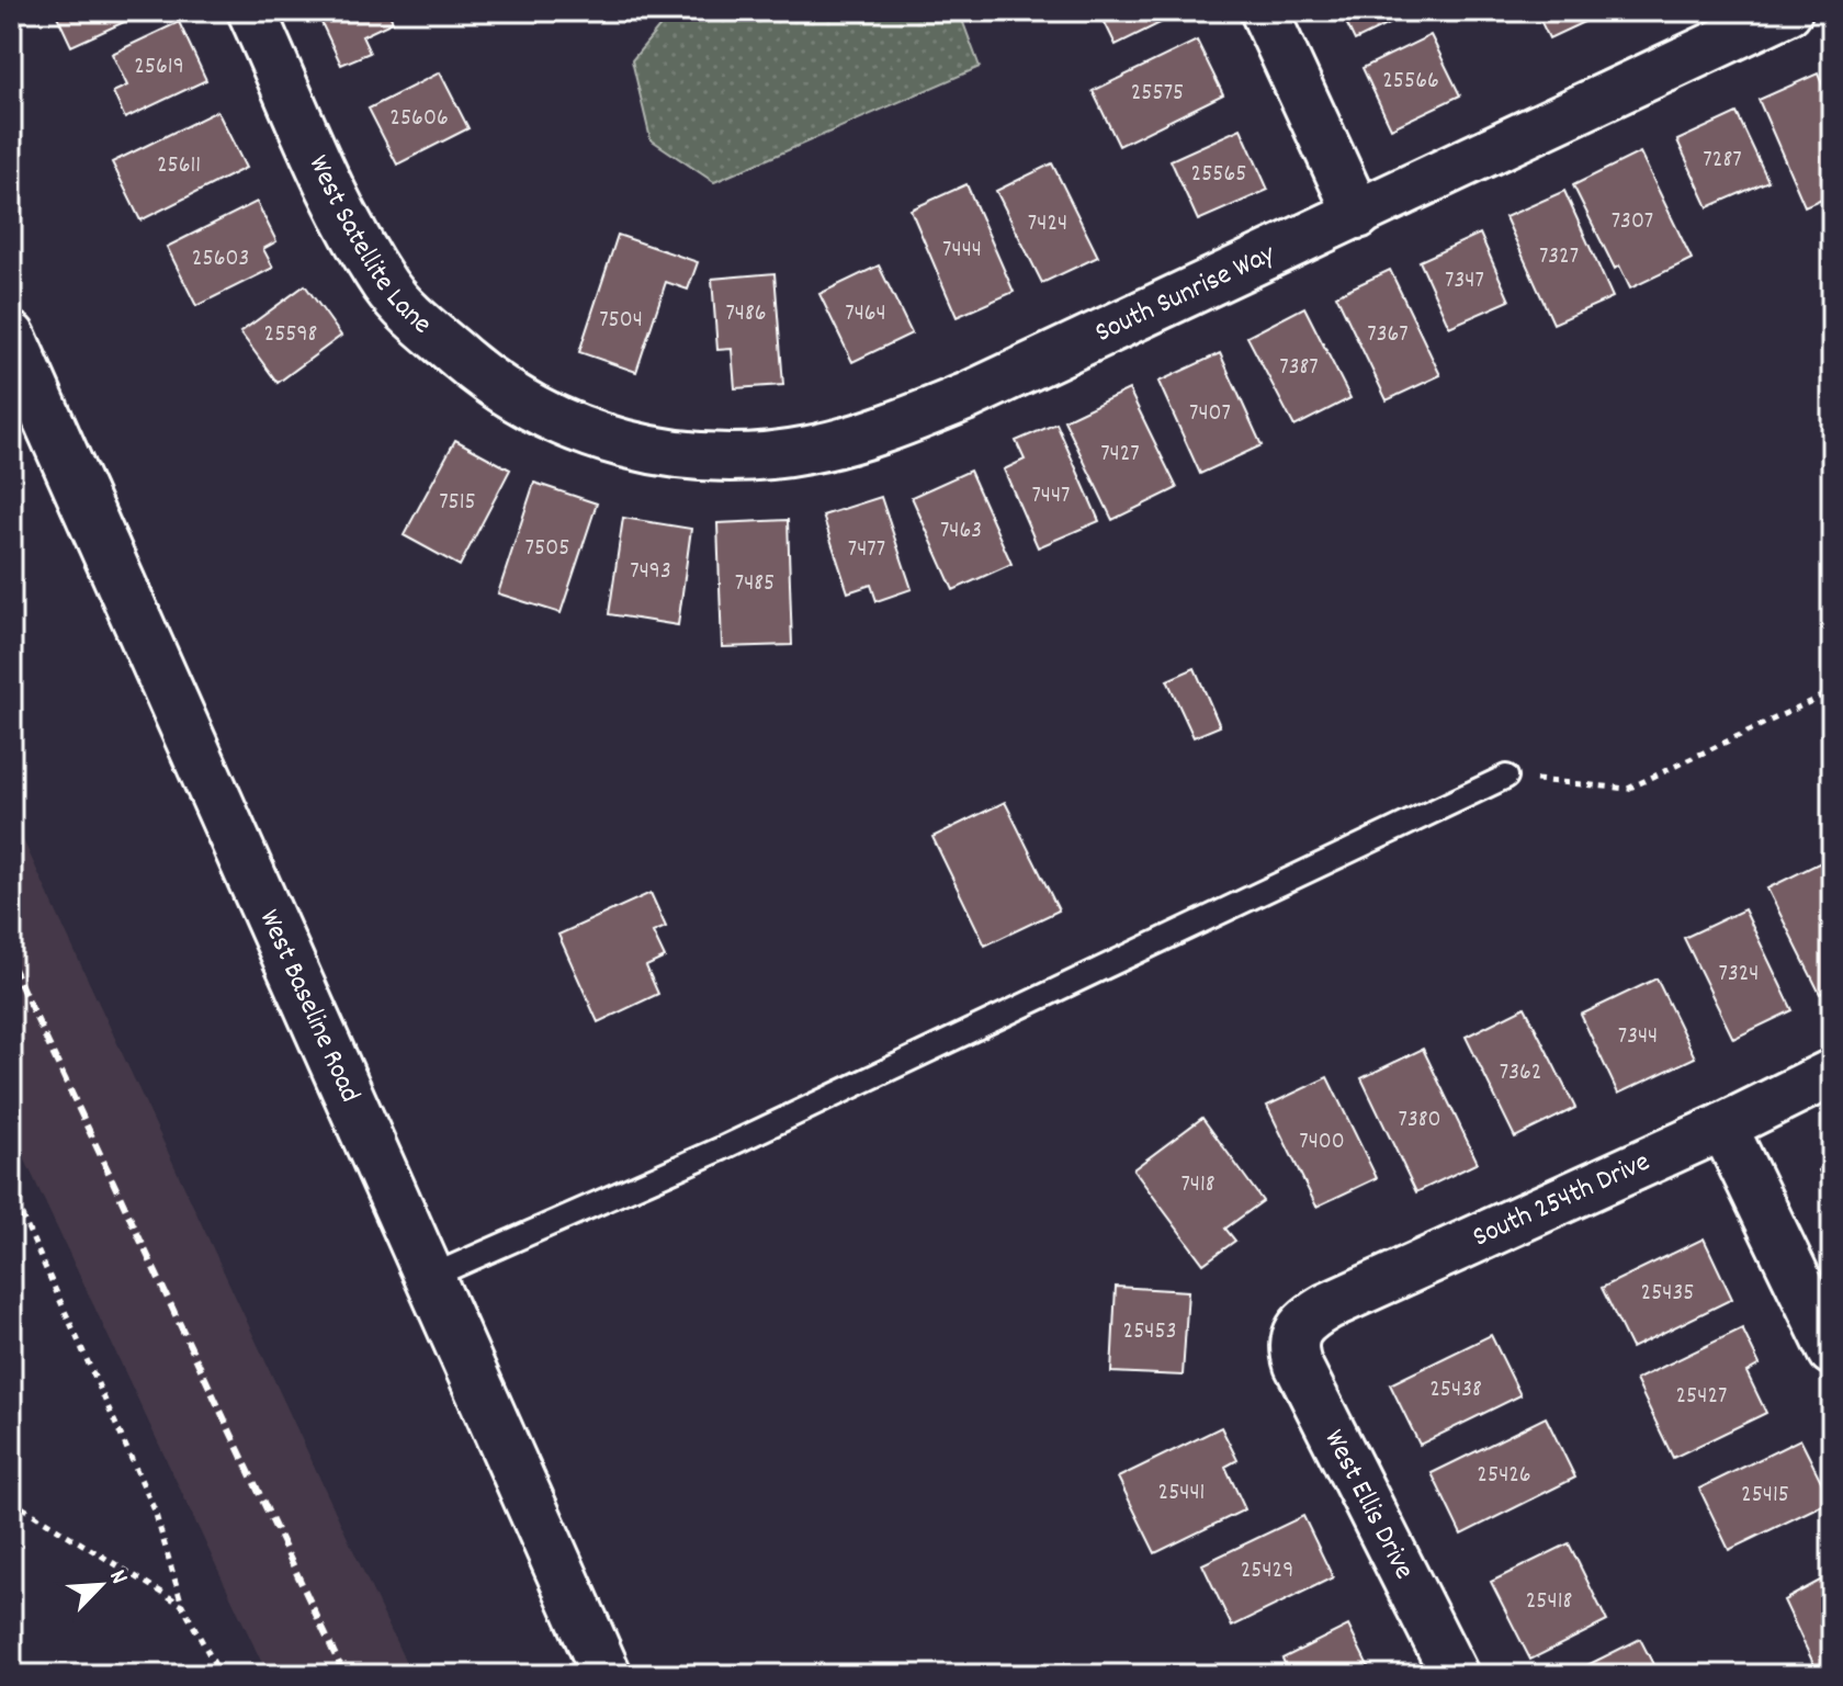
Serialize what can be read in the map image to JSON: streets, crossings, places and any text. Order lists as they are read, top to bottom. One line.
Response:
{"streets":{"main road":["West Baseline Road"],"street":["West Satellite Lane","South Sunrise Way","South 254th Drive","West Ellis Drive"]},"crossings":[["West Satellite Lane","South Sunrise Way"],["South 254th Drive","West Ellis Drive"]],"house_numbers":["25619","25566","25575","25606","7287","25611","25565","7307","7424","7444","7327","25603","7347","7486","7464","7504","25598","7367","7387","7407","7427","7447","7515","7463","7505","7477","7493","7485","7324","7344","7362","7380","7400","7418","25435","25453","25438","25427","25426","25441","25415","25429","25418"],"north":"top right"}
